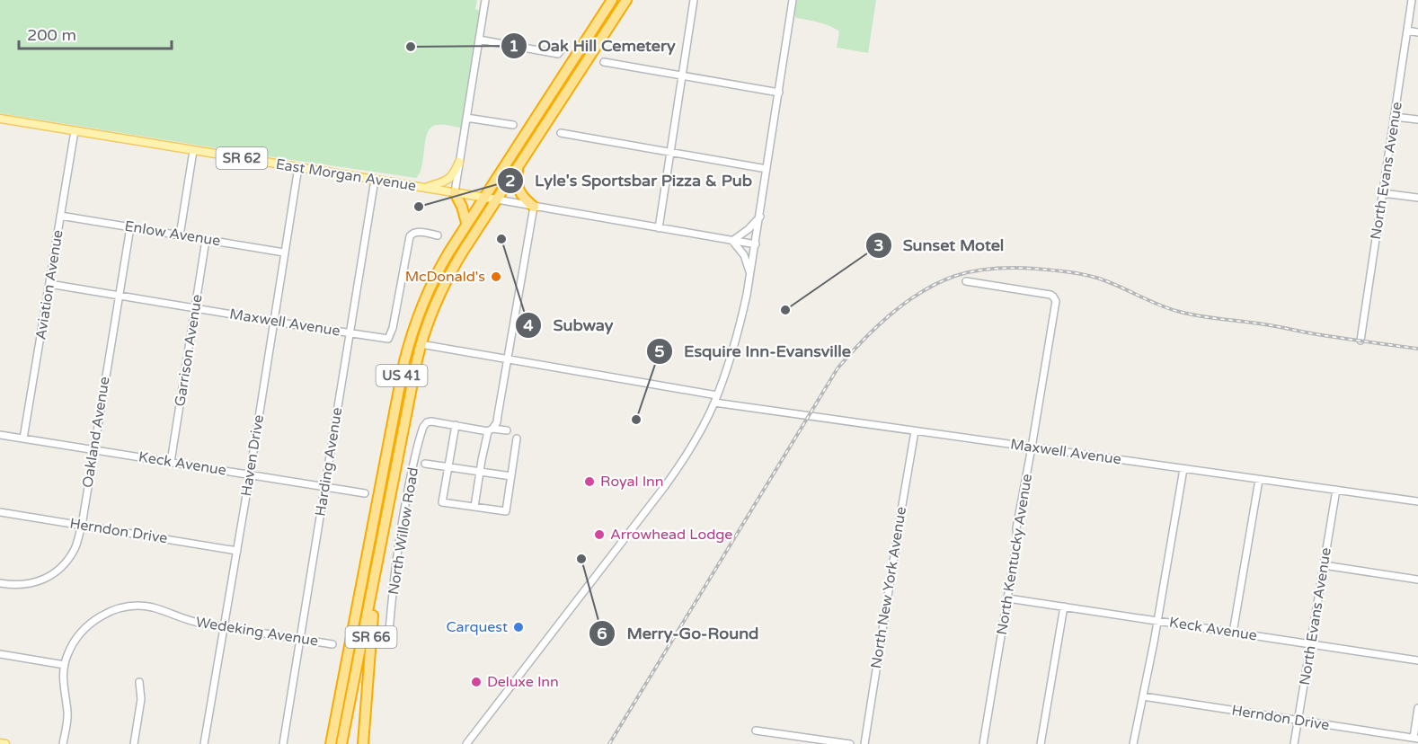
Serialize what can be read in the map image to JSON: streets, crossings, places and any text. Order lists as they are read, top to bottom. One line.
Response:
{"streets":{"highway":["US 41","SR 66"],"main road":["SR 62","East Morgan Avenue"],"street":["North Evans Avenue","Enlow Avenue","Aviation Avenue","Maxwell Avenue","Garrison Avenue","Oakland Avenue","Haven Drive","Harding Avenue","Keck Avenue","Herndon Drive","North Willow Road","North Kentucky Avenue","North New York Avenue","Wedeking Avenue"]},"crossings":[["North Evans Avenue","Maxwell Avenue"],["North Evans Avenue","Keck Avenue"],["North Evans Avenue","Herndon Drive"],["East Morgan Avenue","Aviation Avenue"],["East Morgan Avenue","US 41"],["East Morgan Avenue","Haven Drive"],["East Morgan Avenue","Harding Avenue"],["Enlow Avenue","Aviation Avenue"],["Enlow Avenue","Garrison Avenue"],["Enlow Avenue","Oakland Avenue"],["Enlow Avenue","Haven Drive"],["Aviation Avenue","Maxwell Avenue"],["Aviation Avenue","Keck Avenue"],["Maxwell Avenue","Garrison Avenue"],["Maxwell Avenue","Oakland Avenue"],["Maxwell Avenue","Haven Drive"],["Maxwell Avenue","Harding Avenue"],["Maxwell Avenue","North Kentucky Avenue"],["Maxwell Avenue","North New York Avenue"],["Garrison Avenue","Keck Avenue"],["US 41","SR 66"],["Oakland Avenue","Keck Avenue"],["Oakland Avenue","Herndon Drive"],["Haven Drive","Keck Avenue"],["Haven Drive","Herndon Drive"],["Haven Drive","Wedeking Avenue"],["Harding Avenue","Keck Avenue"],["Harding Avenue","Wedeking Avenue"],["Keck Avenue","North Kentucky Avenue"]],"places":["Oak Hill Cemetery","Lyle's Sportsbar Pizza & Pub","Subway","McDonald's","Sunset Motel","Esquire Inn-Evansville","Royal Inn","Arrowhead Lodge","Merry-Go-Round","Carquest","Deluxe Inn"],"scale_bar":"200 m"}
